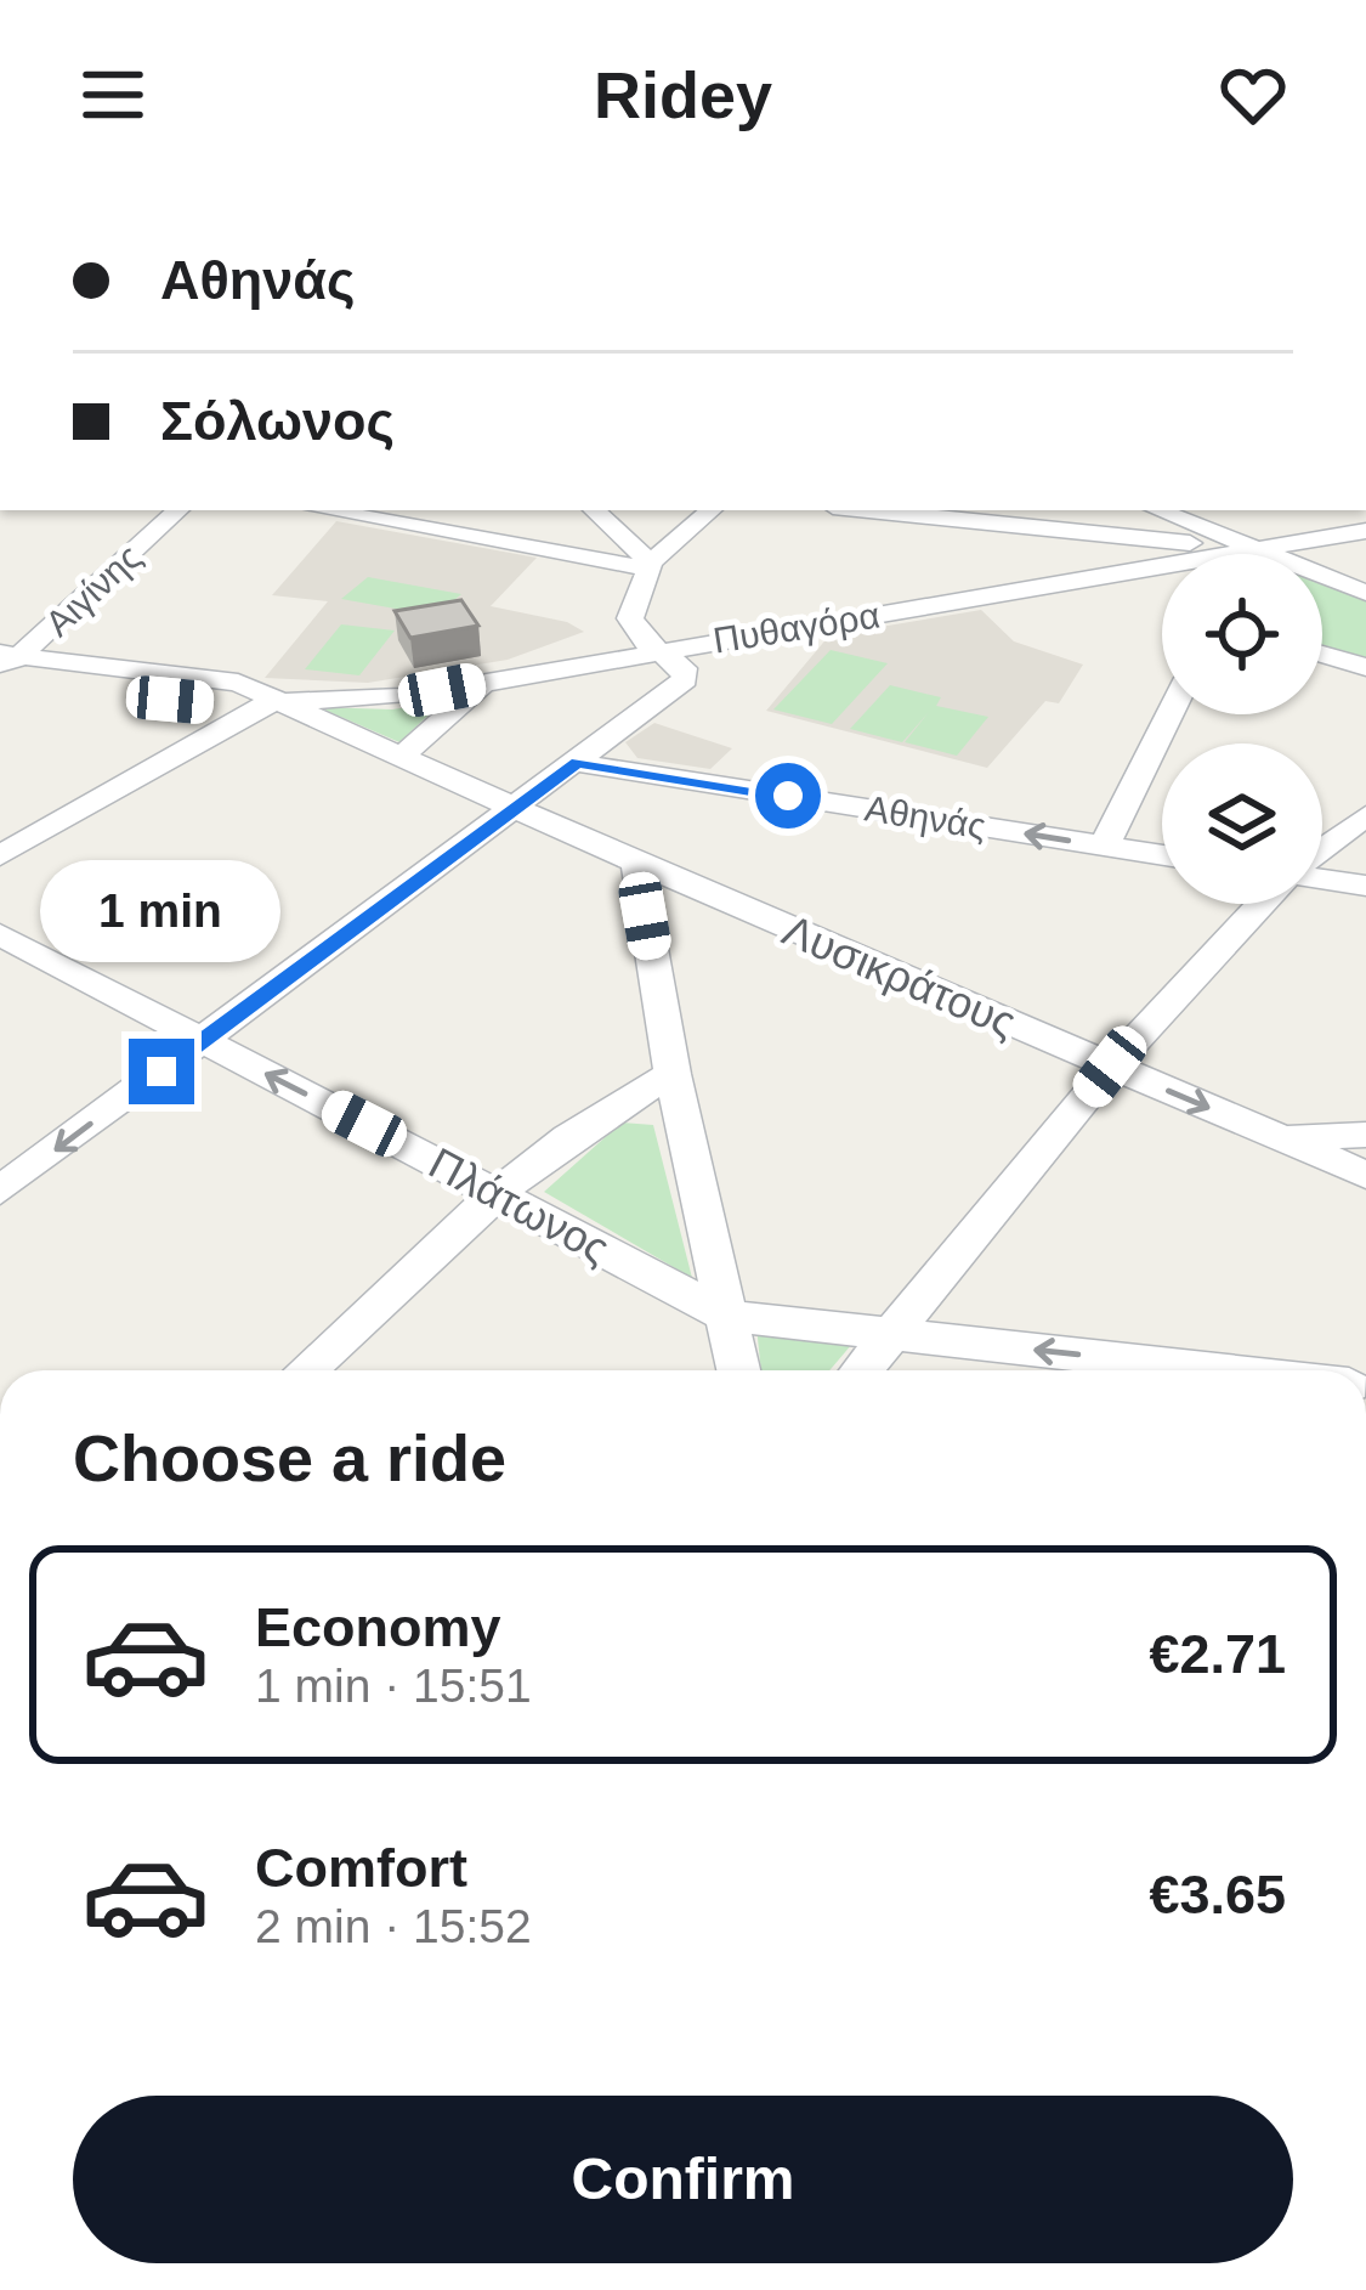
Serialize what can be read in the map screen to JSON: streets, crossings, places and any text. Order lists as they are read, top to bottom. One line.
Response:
{"streets":{"street":["Αιγίνης","Πυθαγόρα","Αθηνάς","Λυσικράτους","Πλάτωνος"]},"crossings":[["Αιγίνης","Πυθαγόρα"],["Πυθαγόρα","Λυσικράτους"]],"one_way":["Πλάτωνος"],"page":{"header":"Ridey","banner":["Αθηνάς","Σόλωνος"],"bubble":"1 min","heading":"Choose a ride","list":[{"name":"Economy","note":"1 min · 15:51","value":"€2.71"},{"name":"Comfort","note":"2 min · 15:52","value":"€3.65"}],"buttons":"Confirm"}}
